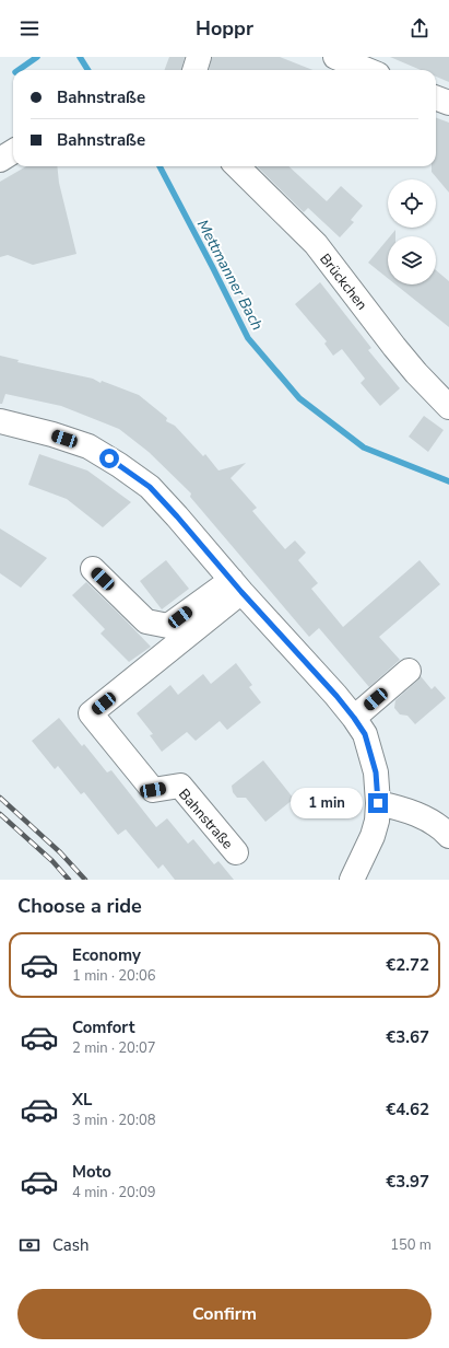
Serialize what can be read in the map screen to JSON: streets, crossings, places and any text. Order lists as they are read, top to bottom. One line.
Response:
{"streets":{"street":["Brückchen","Bahnstraße"]},"water":["Mettmanner Bach"],"page":{"header":"Hoppr","banner":["Bahnstraße","Bahnstraße"],"bubble":"1 min","heading":"Choose a ride","list":[{"name":"Economy","note":"1 min · 20:06","value":"€2.72"},{"name":"Comfort","note":"2 min · 20:07","value":"€3.67"},{"name":"XL","note":"3 min · 20:08","value":"€4.62"},{"name":"Moto","note":"4 min · 20:09","value":"€3.97"}],"pay":["Cash","150 m"],"buttons":"Confirm"}}
